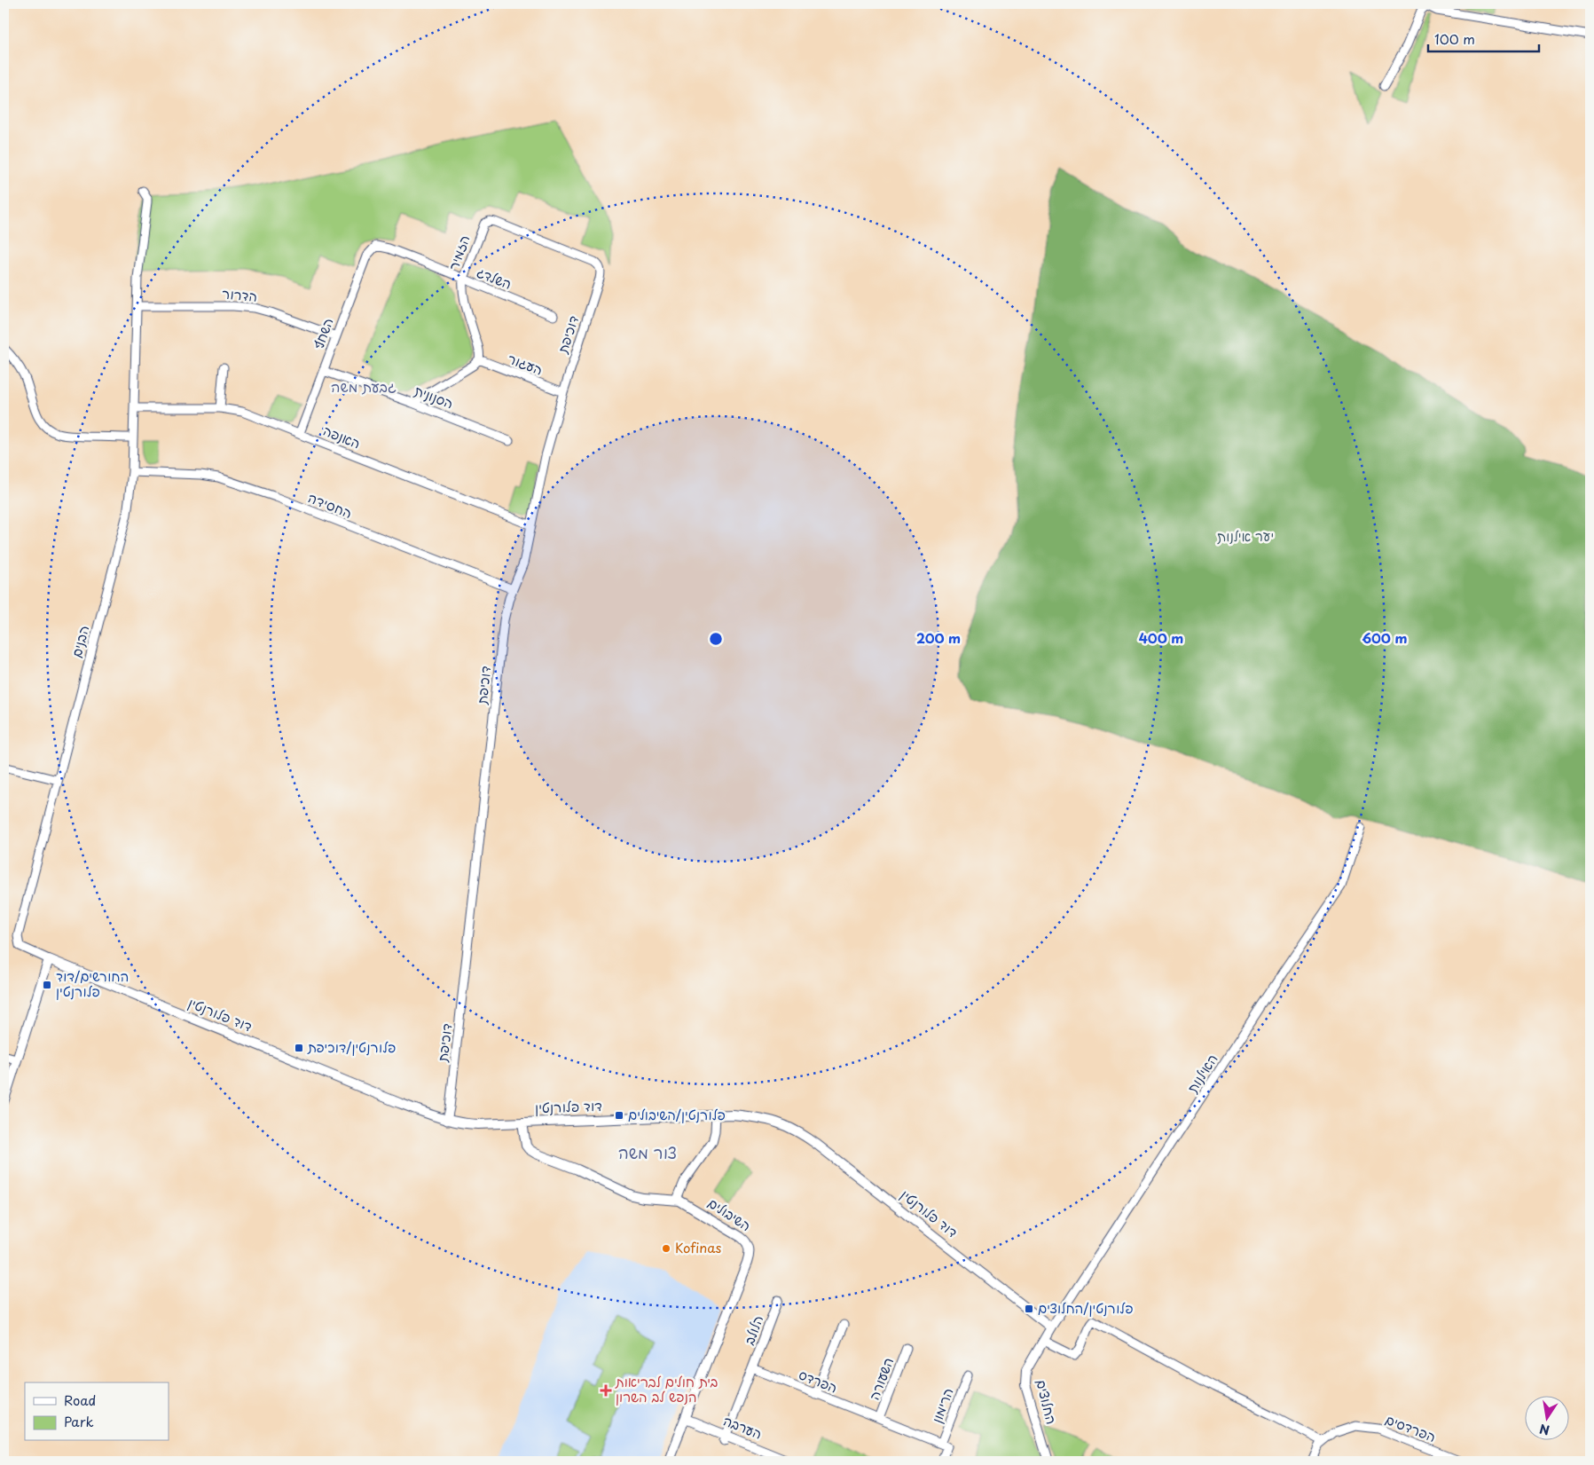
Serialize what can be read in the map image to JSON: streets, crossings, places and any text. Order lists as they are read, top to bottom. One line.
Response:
{"streets":{"street":["הזמיר","השלדג","הדרור","השחף","דוכיפת","העגור","הסנונית","האנפה","החסידה","הבנים","דוד פלורנטין","האילנות","השיבולים","הלולב","השעורה","הפרדס","החלוצים","הרימון","הערבה","הפרדסים"]},"crossings":[["הזמיר","השלדג"],["הזמיר","דוכיפת"],["הזמיר","העגור"],["השלדג","השחף"],["הדרור","השחף"],["הדרור","הבנים"],["השחף","הסנונית"],["השחף","האנפה"],["דוכיפת","העגור"],["דוכיפת","האנפה"],["דוכיפת","החסידה"],["דוכיפת","דוד פלורנטין"],["האנפה","הבנים"],["החסידה","הבנים"],["הבנים","דוד פלורנטין"],["דוד פלורנטין","האילנות"],["דוד פלורנטין","השיבולים"],["דוד פלורנטין","החלוצים"],["האילנות","החלוצים"],["השיבולים","הערבה"],["הלולב","הפרדס"],["השעורה","הפרדס"],["הפרדס","הרימון"]],"districts":["גבעת משה","צור משה"],"parks":["יער אילנות"],"places":{"transit":["החורשים/דוד פלורנטין","פלורנטין/דוכיפת","פלורנטין/השיבולים","פלורנטין/החלוצים"],"other":["Kofinas"],"health":["בית חולים לבריאות הנפש לב השרון"]},"legend":["Road","Park"],"scale_bar":"100 m","north":"bottom","rings":["200 m","400 m","600 m"]}
